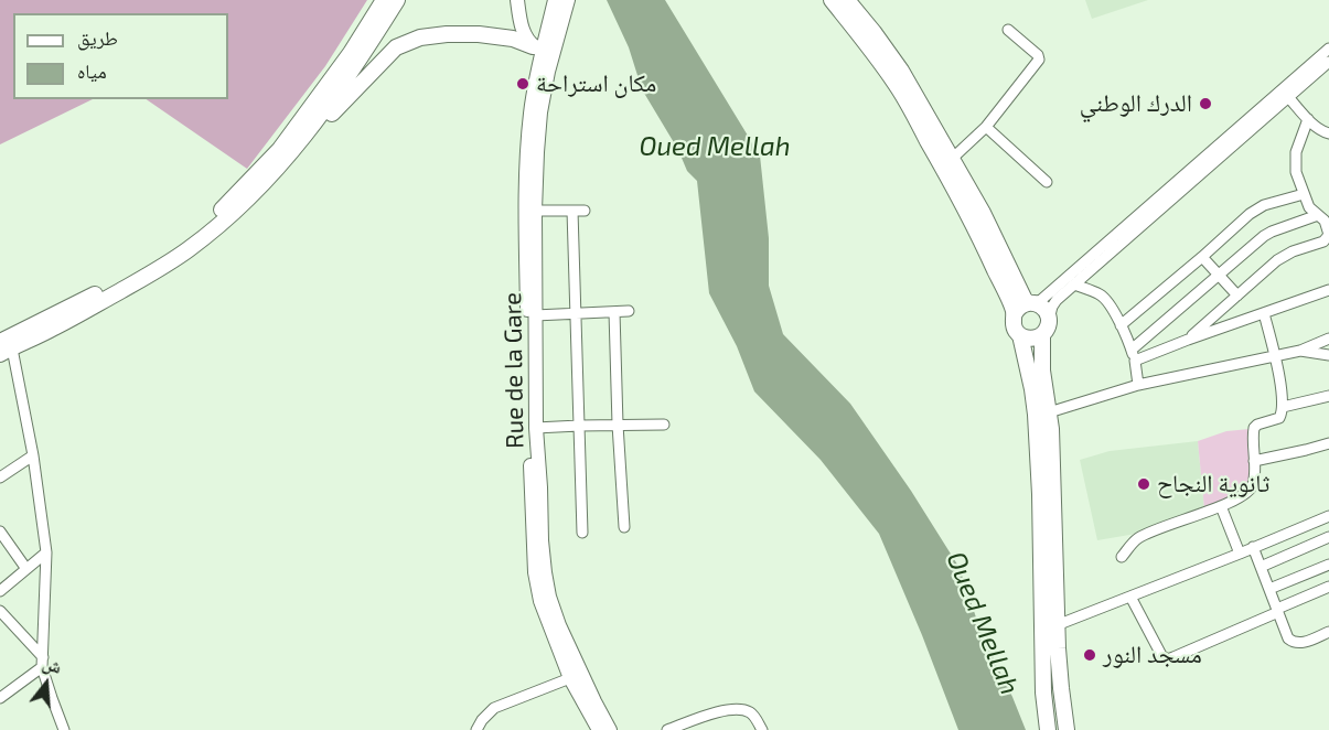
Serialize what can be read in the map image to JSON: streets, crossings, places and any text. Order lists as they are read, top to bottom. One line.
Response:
{"streets":{"main road":["Rue de la Gare"]},"water":["Oued Mellah"],"places":["مكان استراحة","الدرك الوطني","ثانوية النجاح","مسجد النور"],"legend":["طريق","مياه"],"north":"top"}
